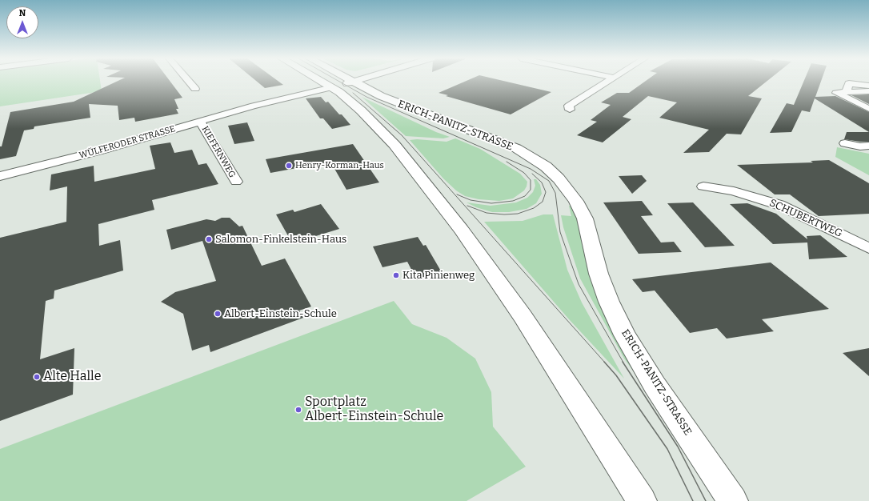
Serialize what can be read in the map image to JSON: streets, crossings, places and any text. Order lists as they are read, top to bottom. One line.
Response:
{"streets":{"main road":["ERICH-PANITZ-STRASSE","WÜLFERODER STRASSE"],"street":["KIEFERNWEG","SCHUBERTWEG"]},"crossings":[["ERICH-PANITZ-STRASSE","WÜLFERODER STRASSE"],["WÜLFERODER STRASSE","KIEFERNWEG"]],"places":["Henry-Korman-Haus","Salomon-Finkelstein-Haus","Kita Pinienweg","Albert-Einstein-Schule","Alte Halle","Sportplatz Albert-Einstein-Schule"],"north":"top"}
